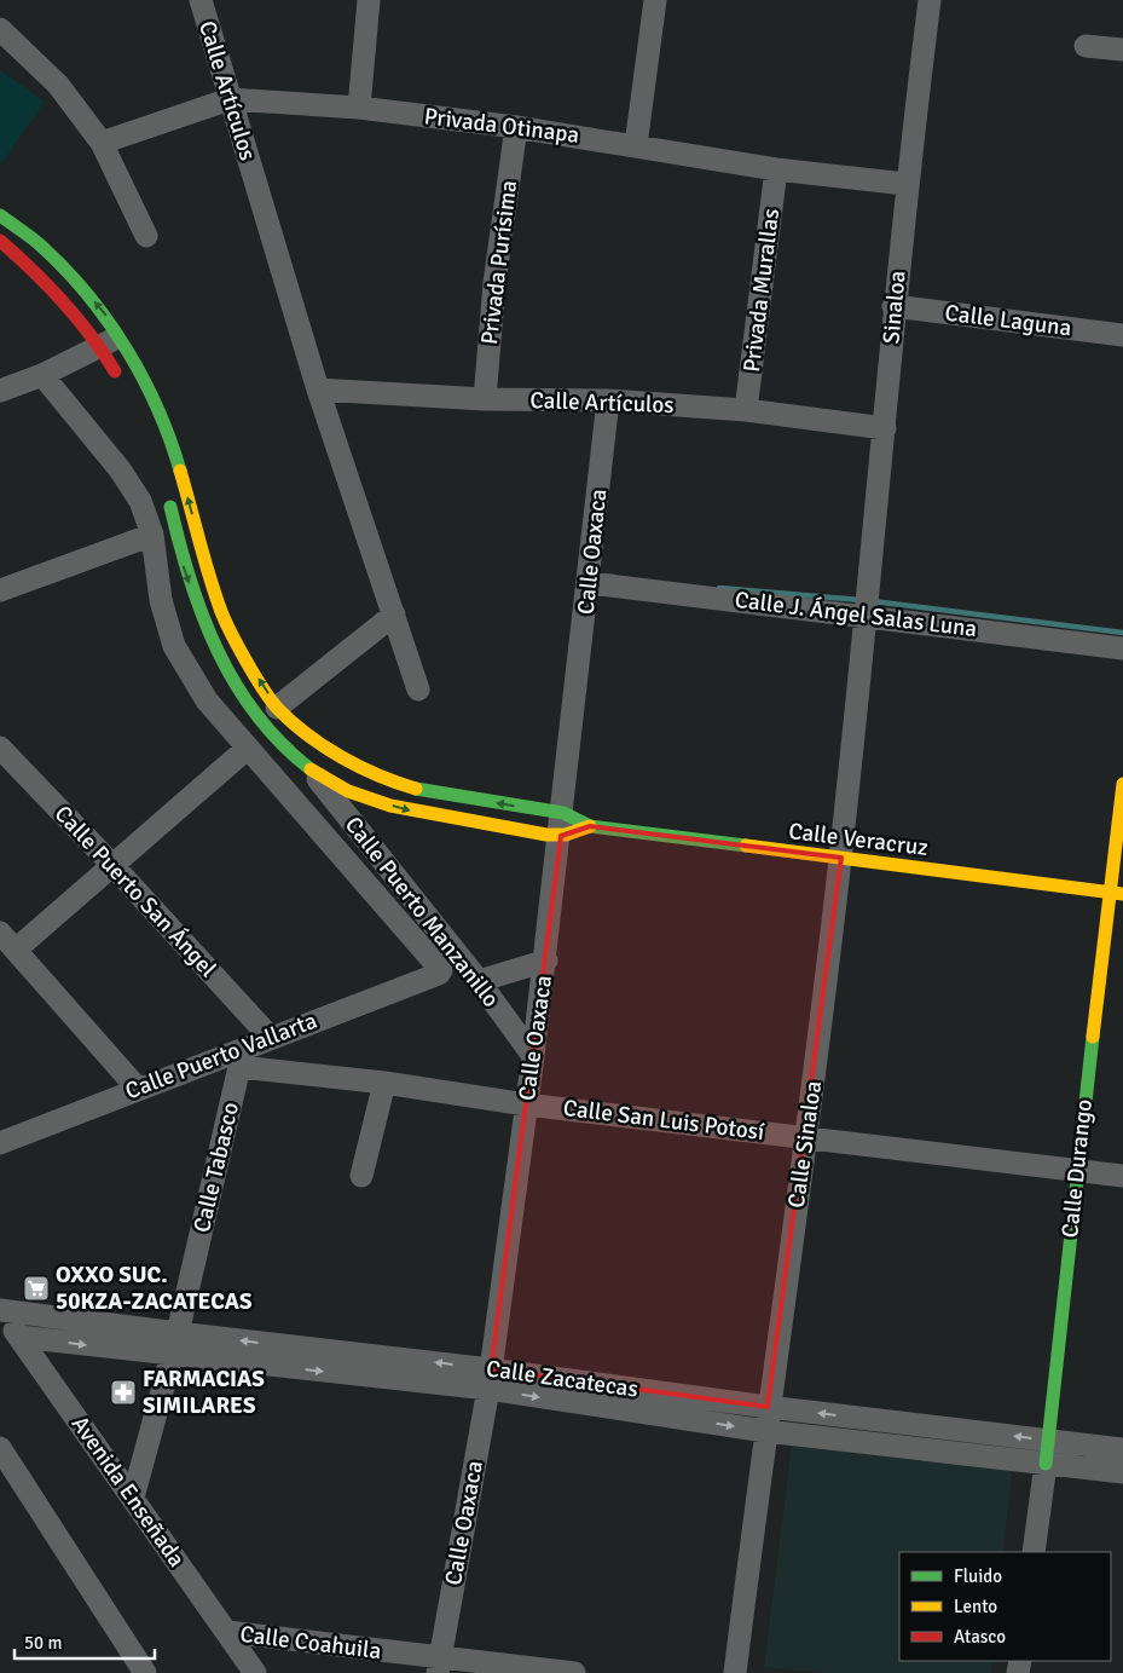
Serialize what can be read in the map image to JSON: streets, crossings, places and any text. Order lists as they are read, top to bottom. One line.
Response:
{"streets":{"street":["Calle Artículos","Privada Otinapa","Privada Purísima","Privada Murallas","Sinaloa","Calle Laguna","Calle Oaxaca","Calle J. Ángel Salas Luna","Calle Veracruz","Calle Puerto San Ángel","Calle Puerto Manzanillo","Calle Puerto Vallarta","Calle San Luis Potosí","Calle Sinaloa","Calle Tabasco","Calle Durango","Calle Zacatecas","Avenida Enseñada","Calle Coahuila"]},"crossings":[["Calle Artículos","Privada Otinapa"],["Calle Artículos","Privada Purísima"],["Calle Artículos","Privada Murallas"],["Calle Artículos","Sinaloa"],["Calle Artículos","Calle Oaxaca"],["Privada Otinapa","Privada Purísima"],["Privada Otinapa","Privada Murallas"],["Privada Otinapa","Sinaloa"],["Sinaloa","Calle Laguna"],["Sinaloa","Calle J. Ángel Salas Luna"],["Sinaloa","Calle Sinaloa"],["Calle Oaxaca","Calle J. Ángel Salas Luna"],["Calle Oaxaca","Calle Veracruz"],["Calle Oaxaca","Calle Puerto Manzanillo"],["Calle Oaxaca","Calle San Luis Potosí"],["Calle Oaxaca","Calle Zacatecas"],["Calle Oaxaca","Calle Coahuila"],["Calle J. Ángel Salas Luna","Calle Sinaloa"],["Calle Veracruz","Calle Sinaloa"],["Calle Veracruz","Calle Durango"],["Calle Puerto San Ángel","Calle Puerto Vallarta"],["Calle Puerto Vallarta","Calle San Luis Potosí"],["Calle Puerto Vallarta","Calle Tabasco"],["Calle San Luis Potosí","Calle Sinaloa"],["Calle San Luis Potosí","Calle Tabasco"],["Calle San Luis Potosí","Calle Durango"],["Calle Sinaloa","Calle Zacatecas"],["Calle Tabasco","Calle Zacatecas"],["Calle Tabasco","Avenida Enseñada"],["Calle Durango","Calle Zacatecas"],["Calle Zacatecas","Avenida Enseñada"],["Avenida Enseñada","Calle Coahuila"]],"places":{"supermarket":["OXXO SUC. 50KZA-ZACATECAS"],"pharmacy":["FARMACIAS SIMILARES"]},"legend":["Fluido","Lento","Atasco"],"scale_bar":"50 m"}
